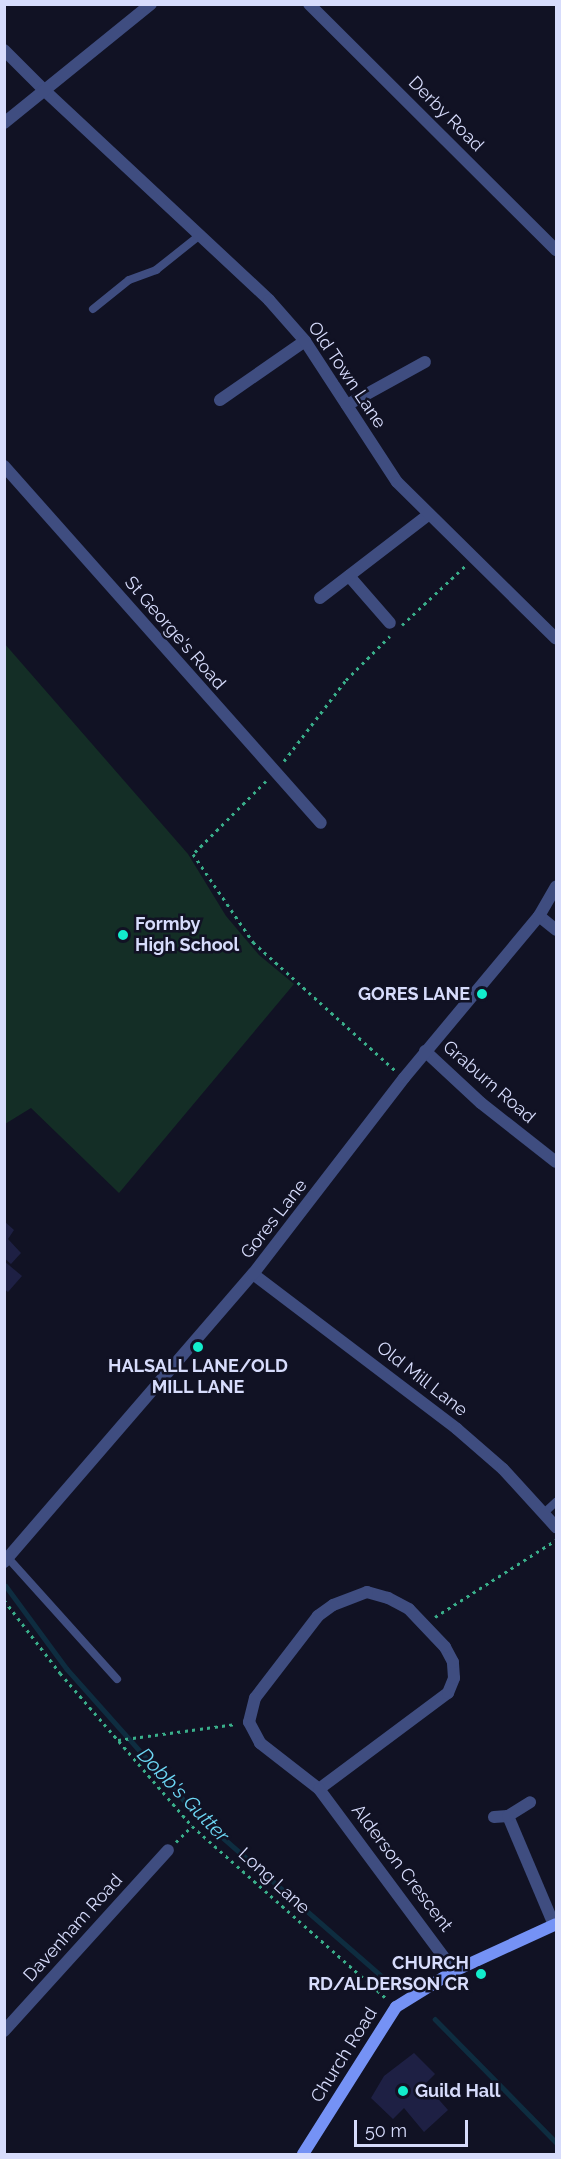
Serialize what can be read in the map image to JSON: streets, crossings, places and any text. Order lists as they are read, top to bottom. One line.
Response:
{"streets":{"main road":["Church Road"],"street":["Derby Road","Old Town Lane","St George's Road","Graburn Road","Gores Lane","Old Mill Lane","Alderson Crescent","Davenham Road"],"path":["Long Lane"]},"crossings":[["Graburn Road","Gores Lane"],["Gores Lane","Old Mill Lane"],["Alderson Crescent","Church Road"],["Long Lane","Church Road"]],"water":["Dobb's Gutter"],"places":["Formby High School","GORES LANE","HALSALL LANE/OLD MILL LANE","CHURCH RD/ALDERSON CR","Guild Hall"],"scale_bar":"50 m"}
